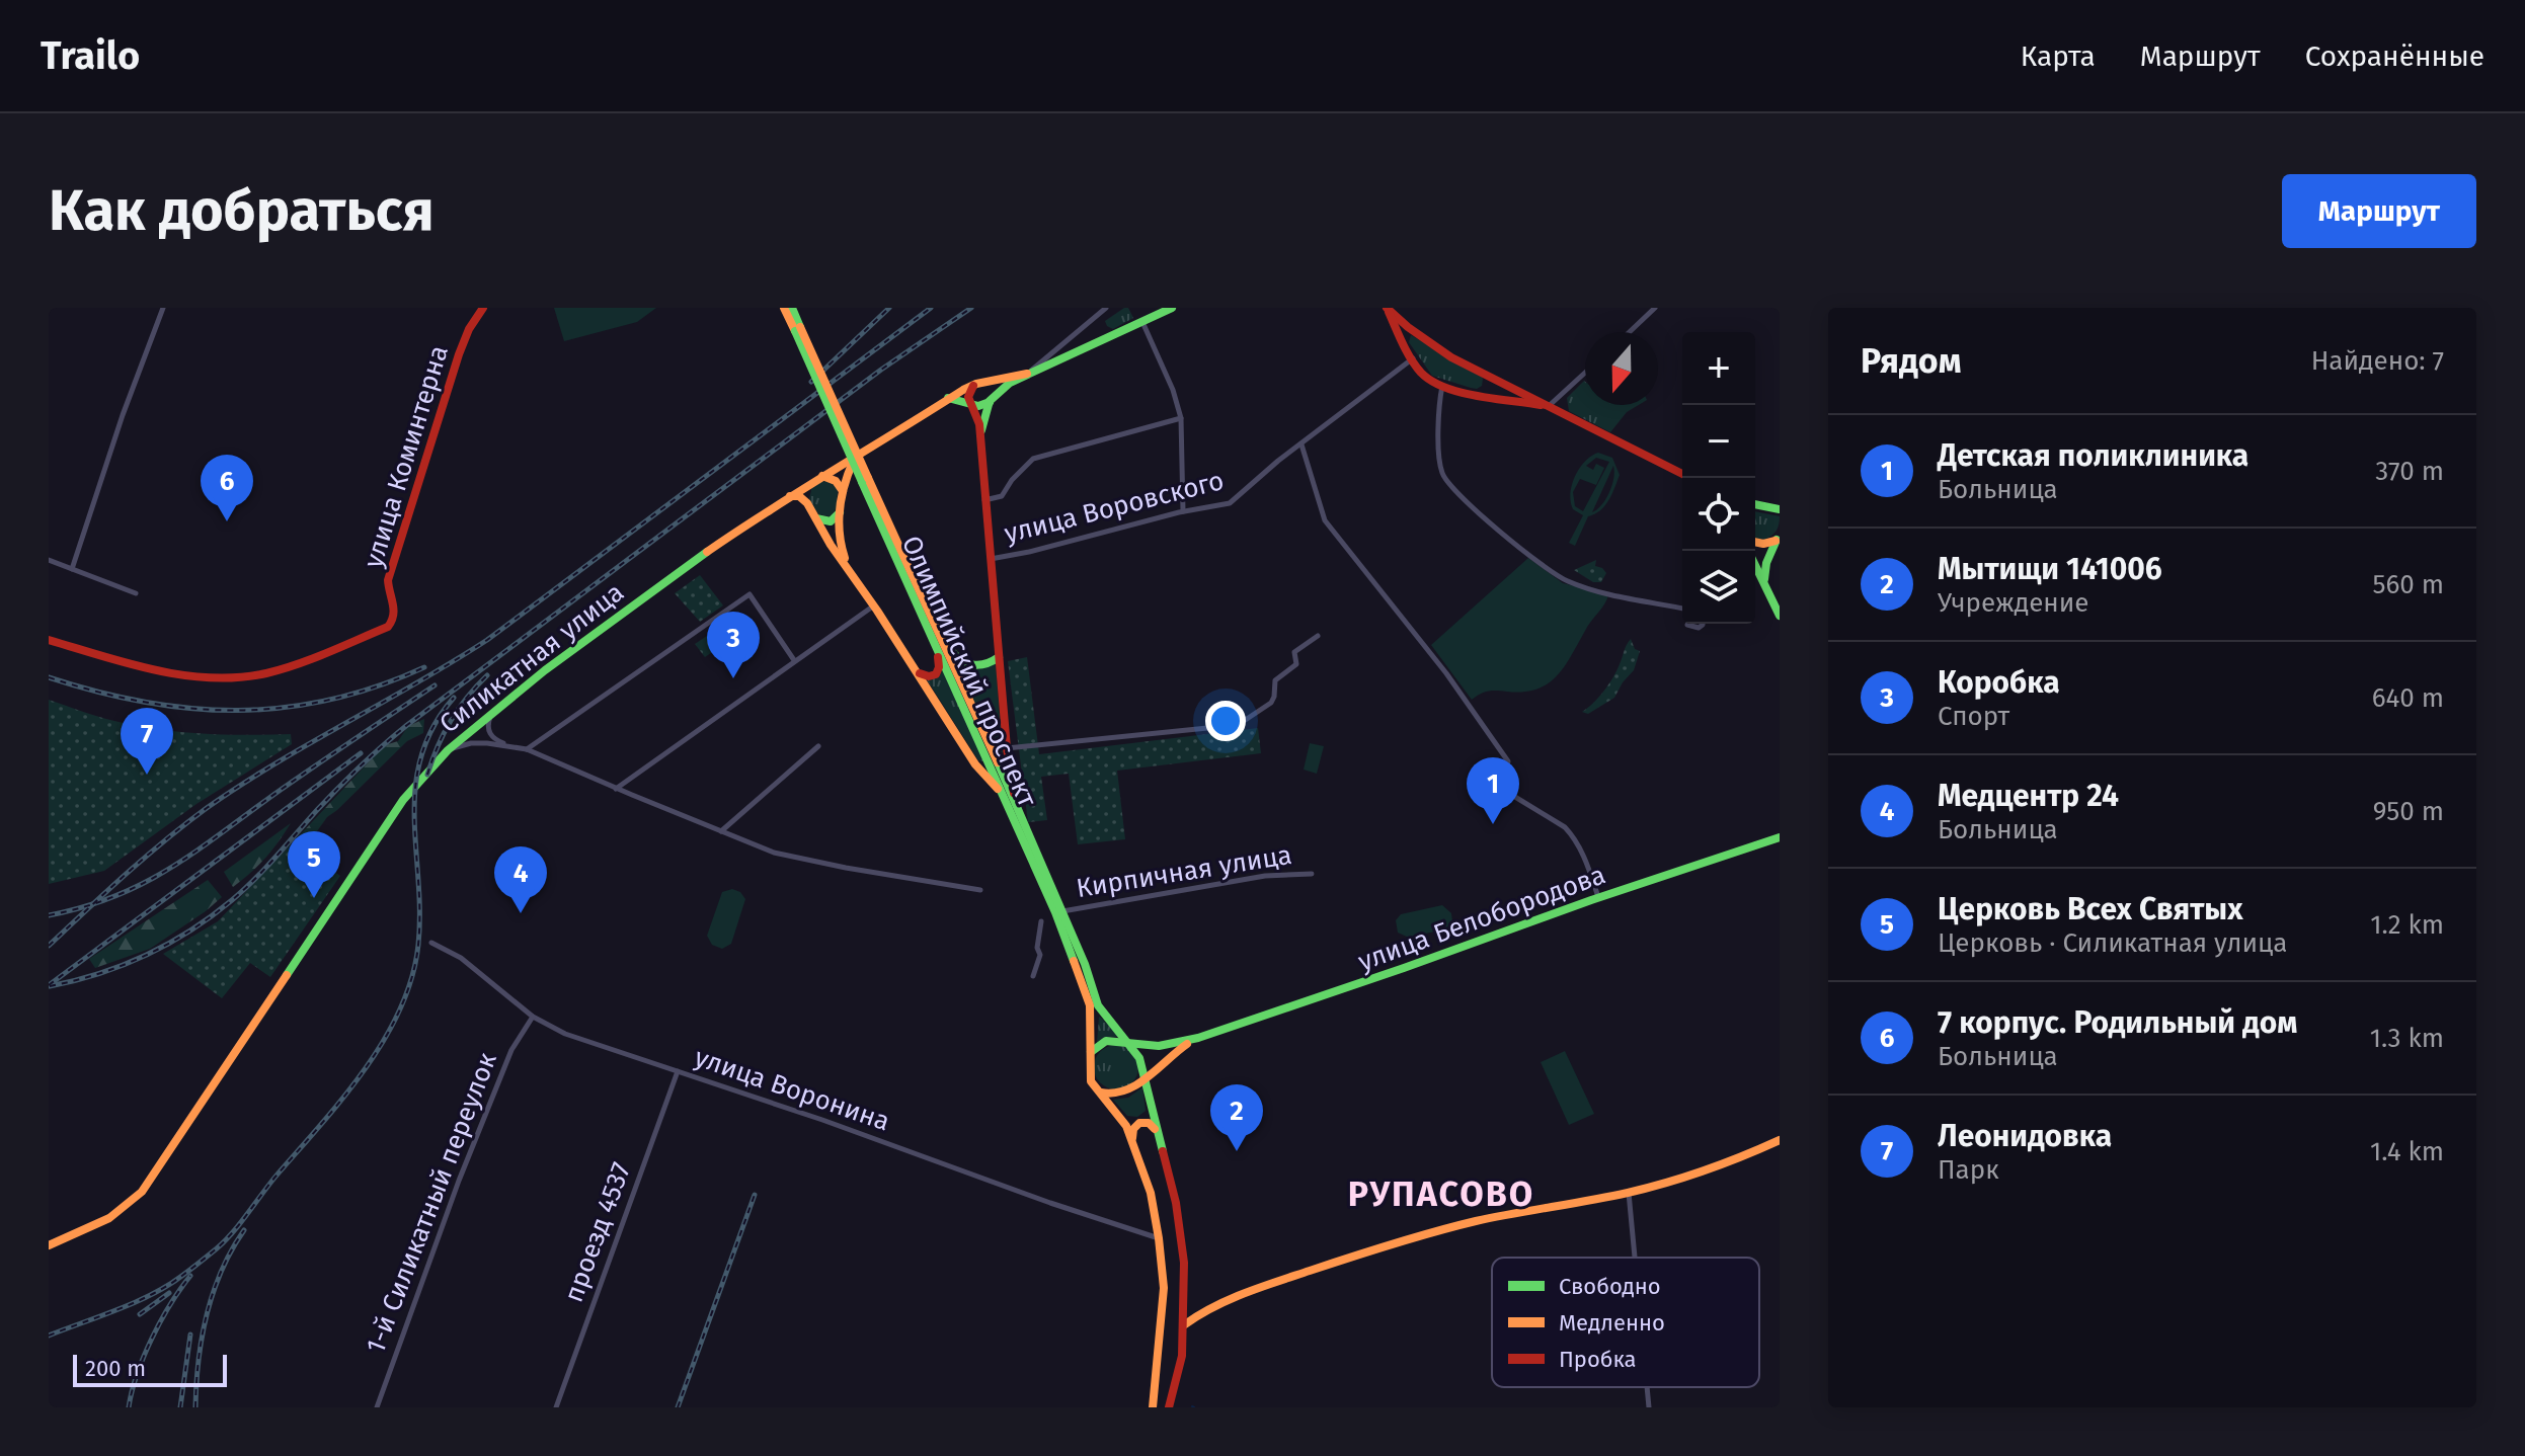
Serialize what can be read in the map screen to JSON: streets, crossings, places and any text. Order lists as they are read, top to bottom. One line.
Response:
{"streets":{"main road":["улица Коминтерна","Силикатная улица","Олимпийский проспект","улица Белобородова"],"street":["улица Воровского","Кирпичная улица","улица Воронина","1-й Силикатный переулок","проезд 4537"]},"crossings":[["Олимпийский проспект","Кирпичная улица"],["Олимпийский проспект","улица Воронина"],["улица Воронина","1-й Силикатный переулок"],["улица Воронина","проезд 4537"]],"districts":["РУПАСОВО"],"legend":["Свободно","Медленно","Пробка"],"scale_bar":"200 m","north":"bottom","page":{"header":"Trailo","nav":["Карта","Маршрут","Сохранённые"],"buttons":"Маршрут","title":"Как добраться","heading":["Рядом","Найдено: 7"],"map_buttons":["+","−"],"list":[{"mark":"1","name":"Детская поликлиника","note":"Больница","value":"370 m"},{"mark":"2","name":"Мытищи 141006","note":"Учреждение","value":"560 m"},{"mark":"3","name":"Коробка","note":"Спорт","value":"640 m"},{"mark":"4","name":"Медцентр 24","note":"Больница","value":"950 m"},{"mark":"5","name":"Церковь Всех Святых","note":"Церковь · Силикатная улица","value":"1.2 km"},{"mark":"6","name":"7 корпус. Родильный дом","note":"Больница","value":"1.3 km"},{"mark":"7","name":"Леонидовка","note":"Парк","value":"1.4 km"}],"pins":["6","3","7","1","5","4","2"],"scale":"200 m"}}
